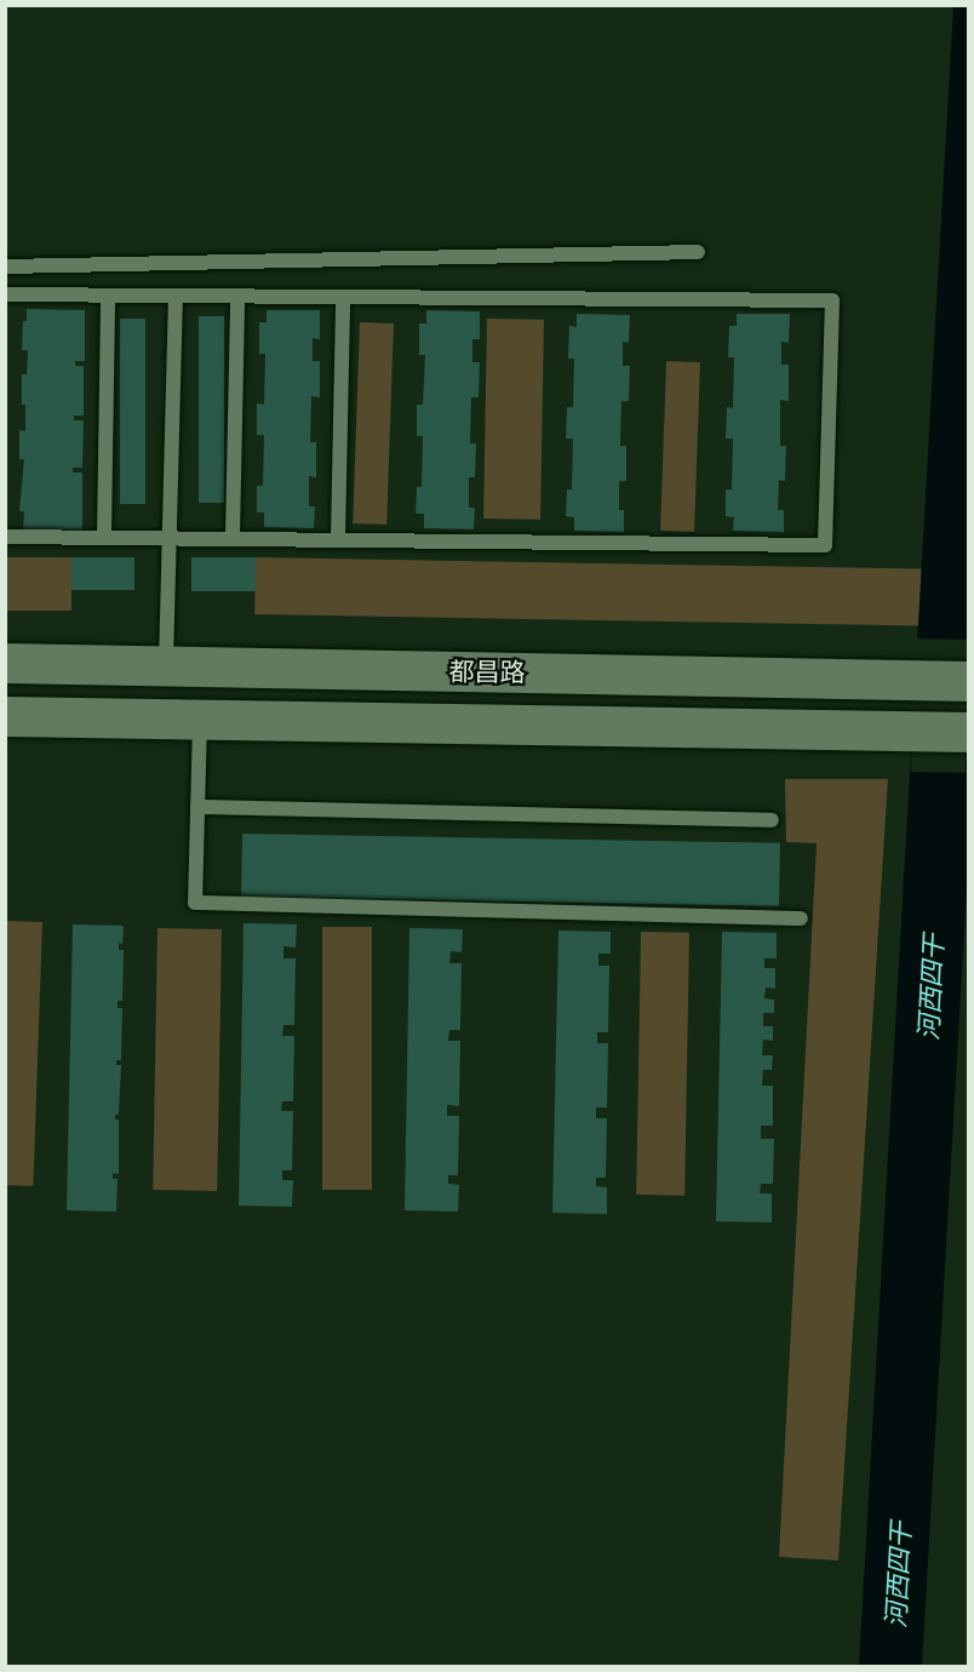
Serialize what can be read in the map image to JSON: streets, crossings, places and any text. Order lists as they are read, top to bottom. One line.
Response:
{"streets":{"main road":["都昌路"]},"water":["河西四干"]}
